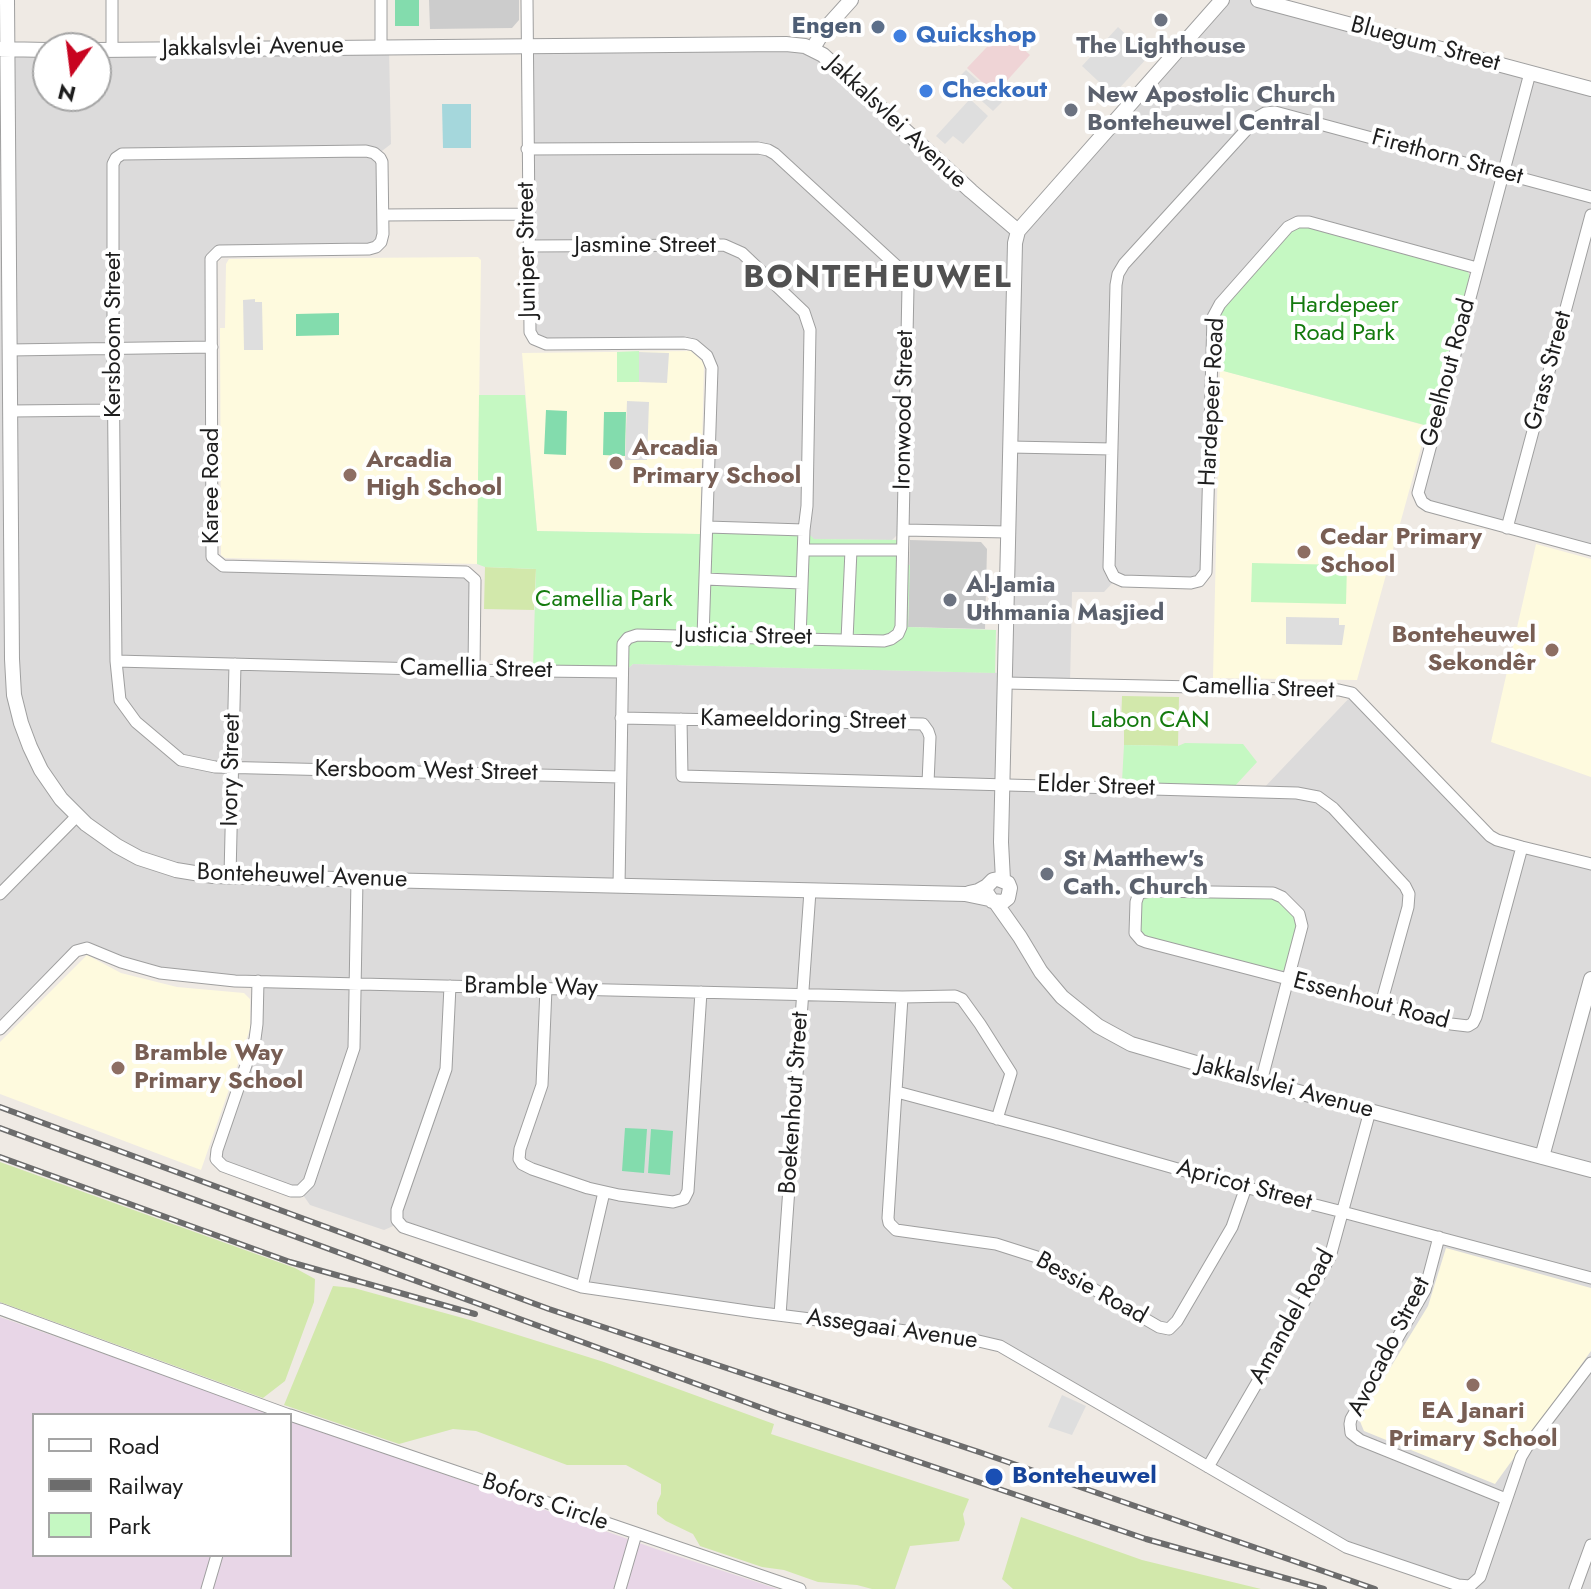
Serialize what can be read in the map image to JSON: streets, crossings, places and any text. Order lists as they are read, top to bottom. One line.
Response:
{"streets":{"street":["Bluegum Street","Jakkalsvlei Avenue","Firethorn Street","Jasmine Street","Juniper Street","Kersboom Street","Grass Street","Geelhout Road","Hardepeer Road","Ironwood Street","Karee Road","Justicia Street","Camellia Street","Kameeldoring Street","Ivory Street","Kersboom West Street","Elder Street","Bonteheuwel Avenue","Bramble Way","Essenhout Road","Boekenhout Street","Apricot Street","Bessie Road","Amandel Road","Assegaai Avenue","Avocado Street","Bofors Circle"]},"crossings":[["Bluegum Street","Geelhout Road"],["Jakkalsvlei Avenue","Juniper Street"],["Jakkalsvlei Avenue","Bonteheuwel Avenue"],["Jakkalsvlei Avenue","Amandel Road"],["Firethorn Street","Geelhout Road"],["Firethorn Street","Hardepeer Road"],["Jasmine Street","Juniper Street"],["Jasmine Street","Justicia Street"],["Juniper Street","Ironwood Street"],["Kersboom Street","Karee Road"],["Kersboom Street","Camellia Street"],["Kersboom Street","Ivory Street"],["Kersboom Street","Kersboom West Street"],["Grass Street","Geelhout Road"],["Geelhout Road","Hardepeer Road"],["Ironwood Street","Justicia Street"],["Karee Road","Camellia Street"],["Justicia Street","Camellia Street"],["Camellia Street","Ivory Street"],["Camellia Street","Essenhout Road"],["Kameeldoring Street","Elder Street"],["Ivory Street","Kersboom West Street"],["Ivory Street","Bonteheuwel Avenue"],["Elder Street","Essenhout Road"],["Bonteheuwel Avenue","Boekenhout Street"],["Bramble Way","Boekenhout Street"],["Bramble Way","Apricot Street"],["Bramble Way","Bessie Road"],["Bramble Way","Assegaai Avenue"],["Boekenhout Street","Assegaai Avenue"],["Apricot Street","Bessie Road"],["Apricot Street","Amandel Road"],["Apricot Street","Avocado Street"],["Amandel Road","Assegaai Avenue"],["Assegaai Avenue","Avocado Street"]],"districts":["BONTEHEUWEL"],"parks":["Hardepeer Road Park","Camellia Park","Labon CAN"],"places":["The Lighthouse","Engen","Quickshop","Checkout","New Apostolic Church Bonteheuwel Central","Arcadia Primary School","Arcadia High School","Cedar Primary School","Al-Jamia Uthmania Masjied","Bonteheuwel Sekondêr","St Matthew's Cath. Church","Bramble Way Primary School","EA Janari Primary School","Bonteheuwel"],"legend":["Road","Railway","Park"],"north":"bottom"}
